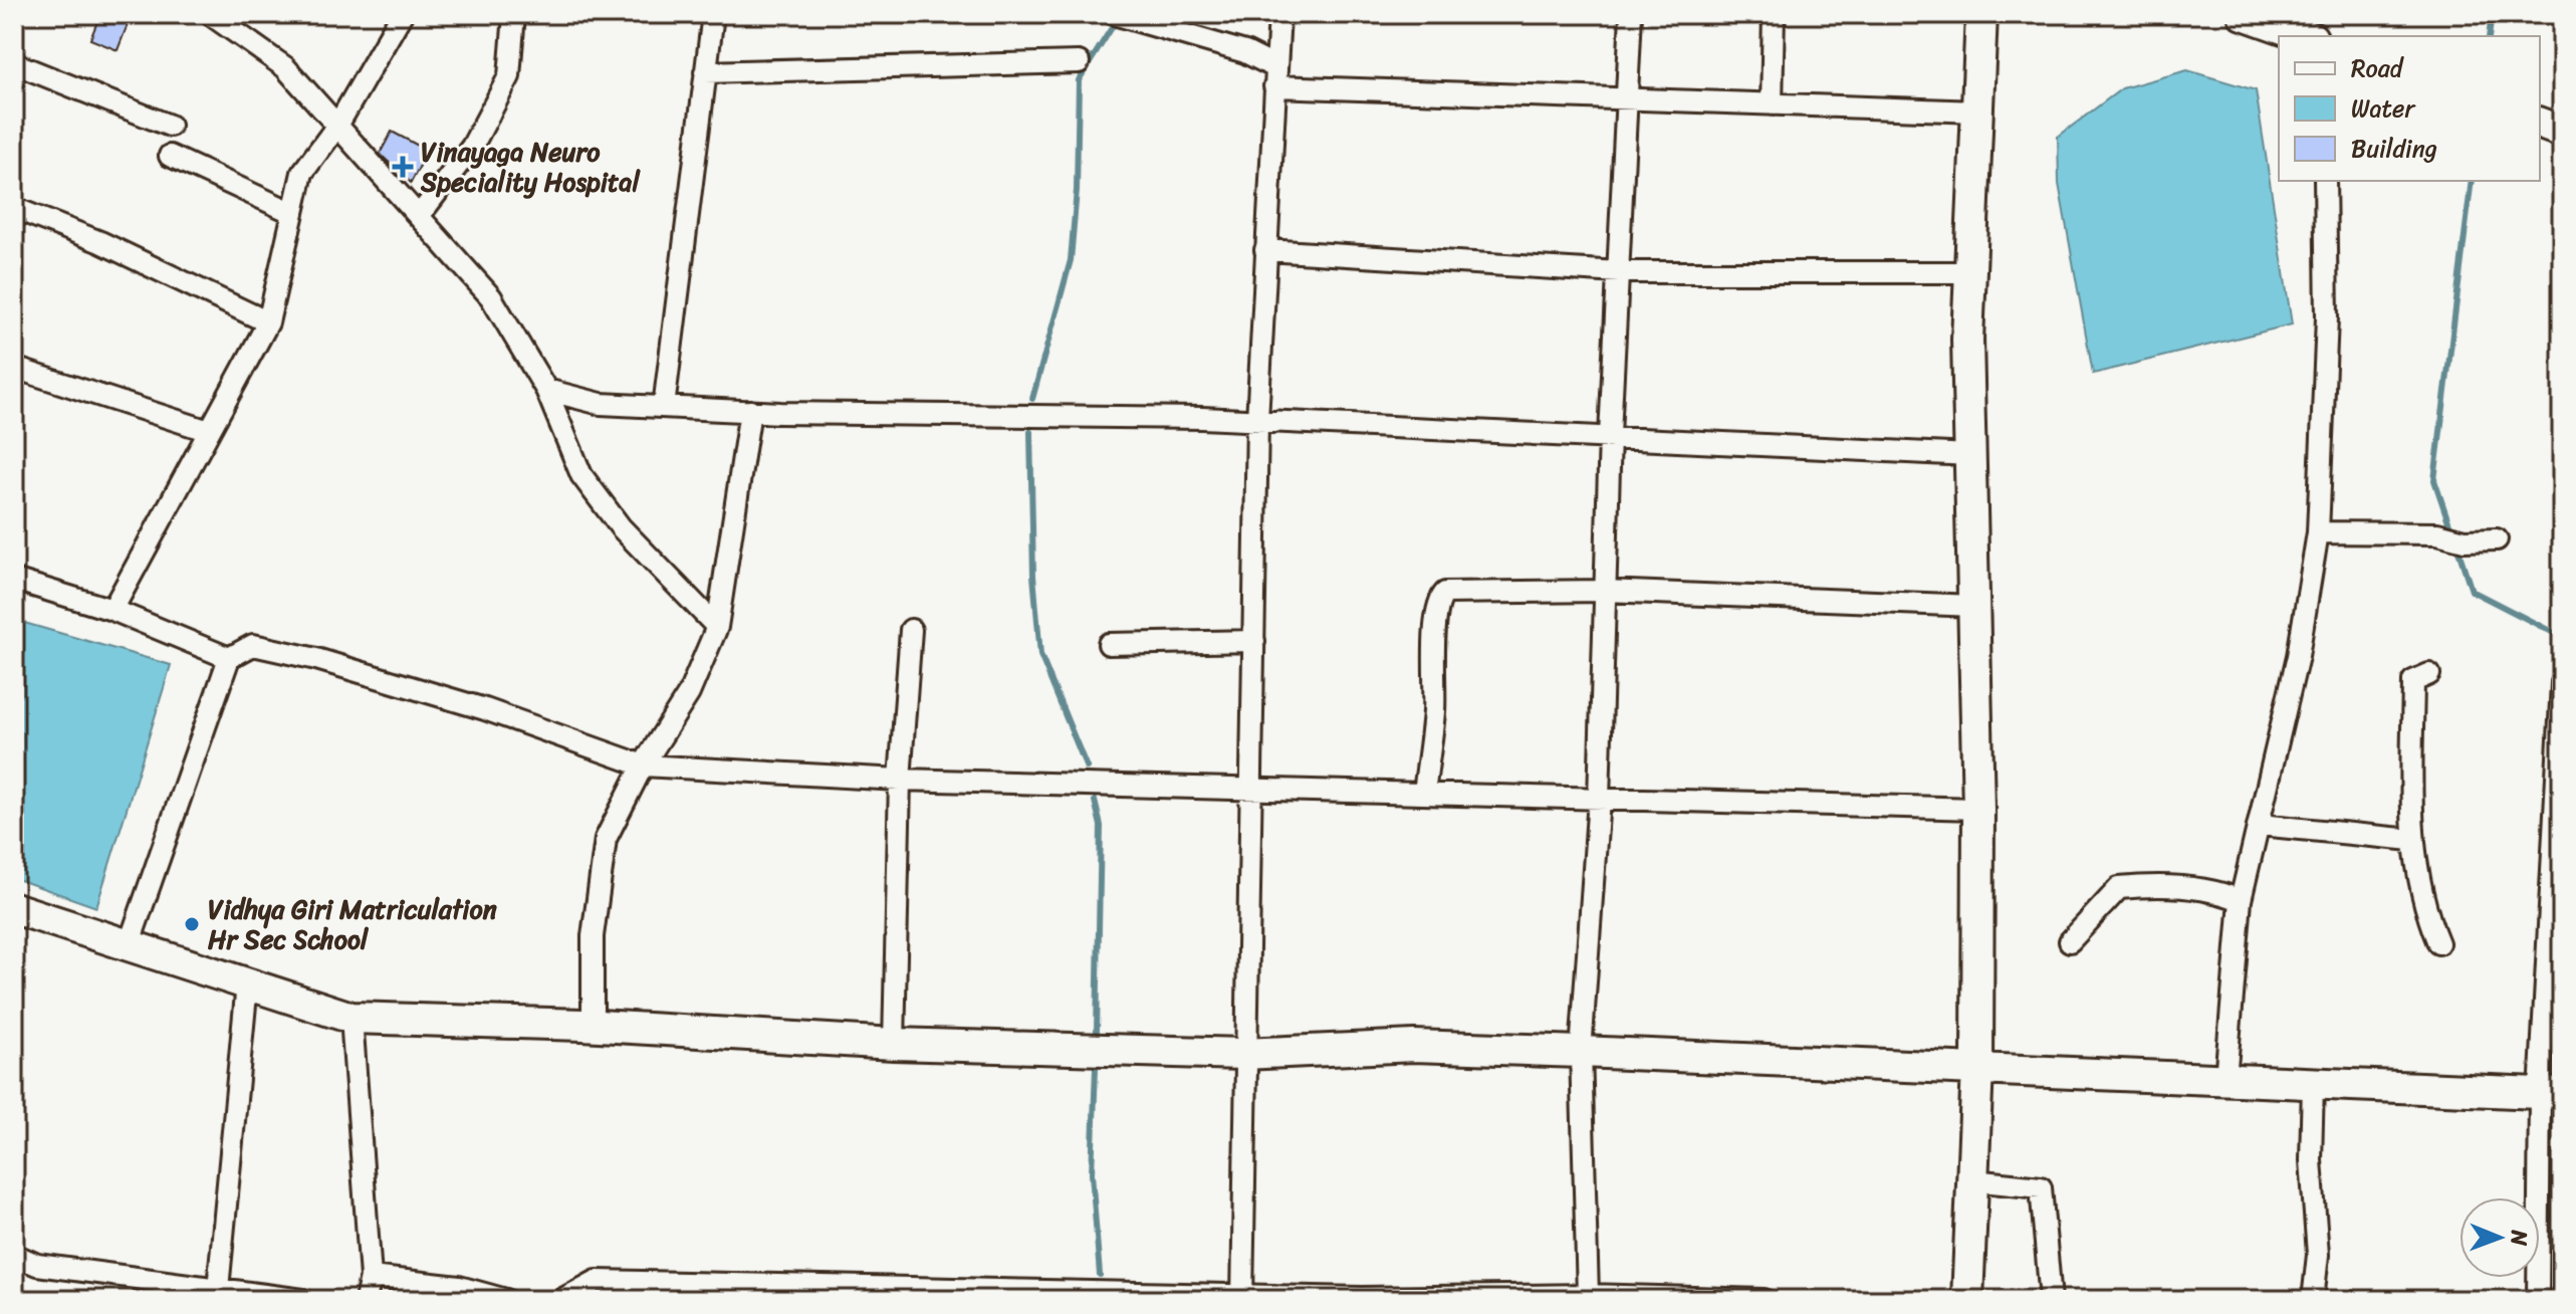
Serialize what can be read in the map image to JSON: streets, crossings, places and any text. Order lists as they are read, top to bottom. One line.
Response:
{"places":{"health":["Vinayaga Neuro Speciality Hospital"],"other":["Vidhya Giri Matriculation Hr Sec School"]},"legend":["Road","Water","Building"],"north":"right"}
